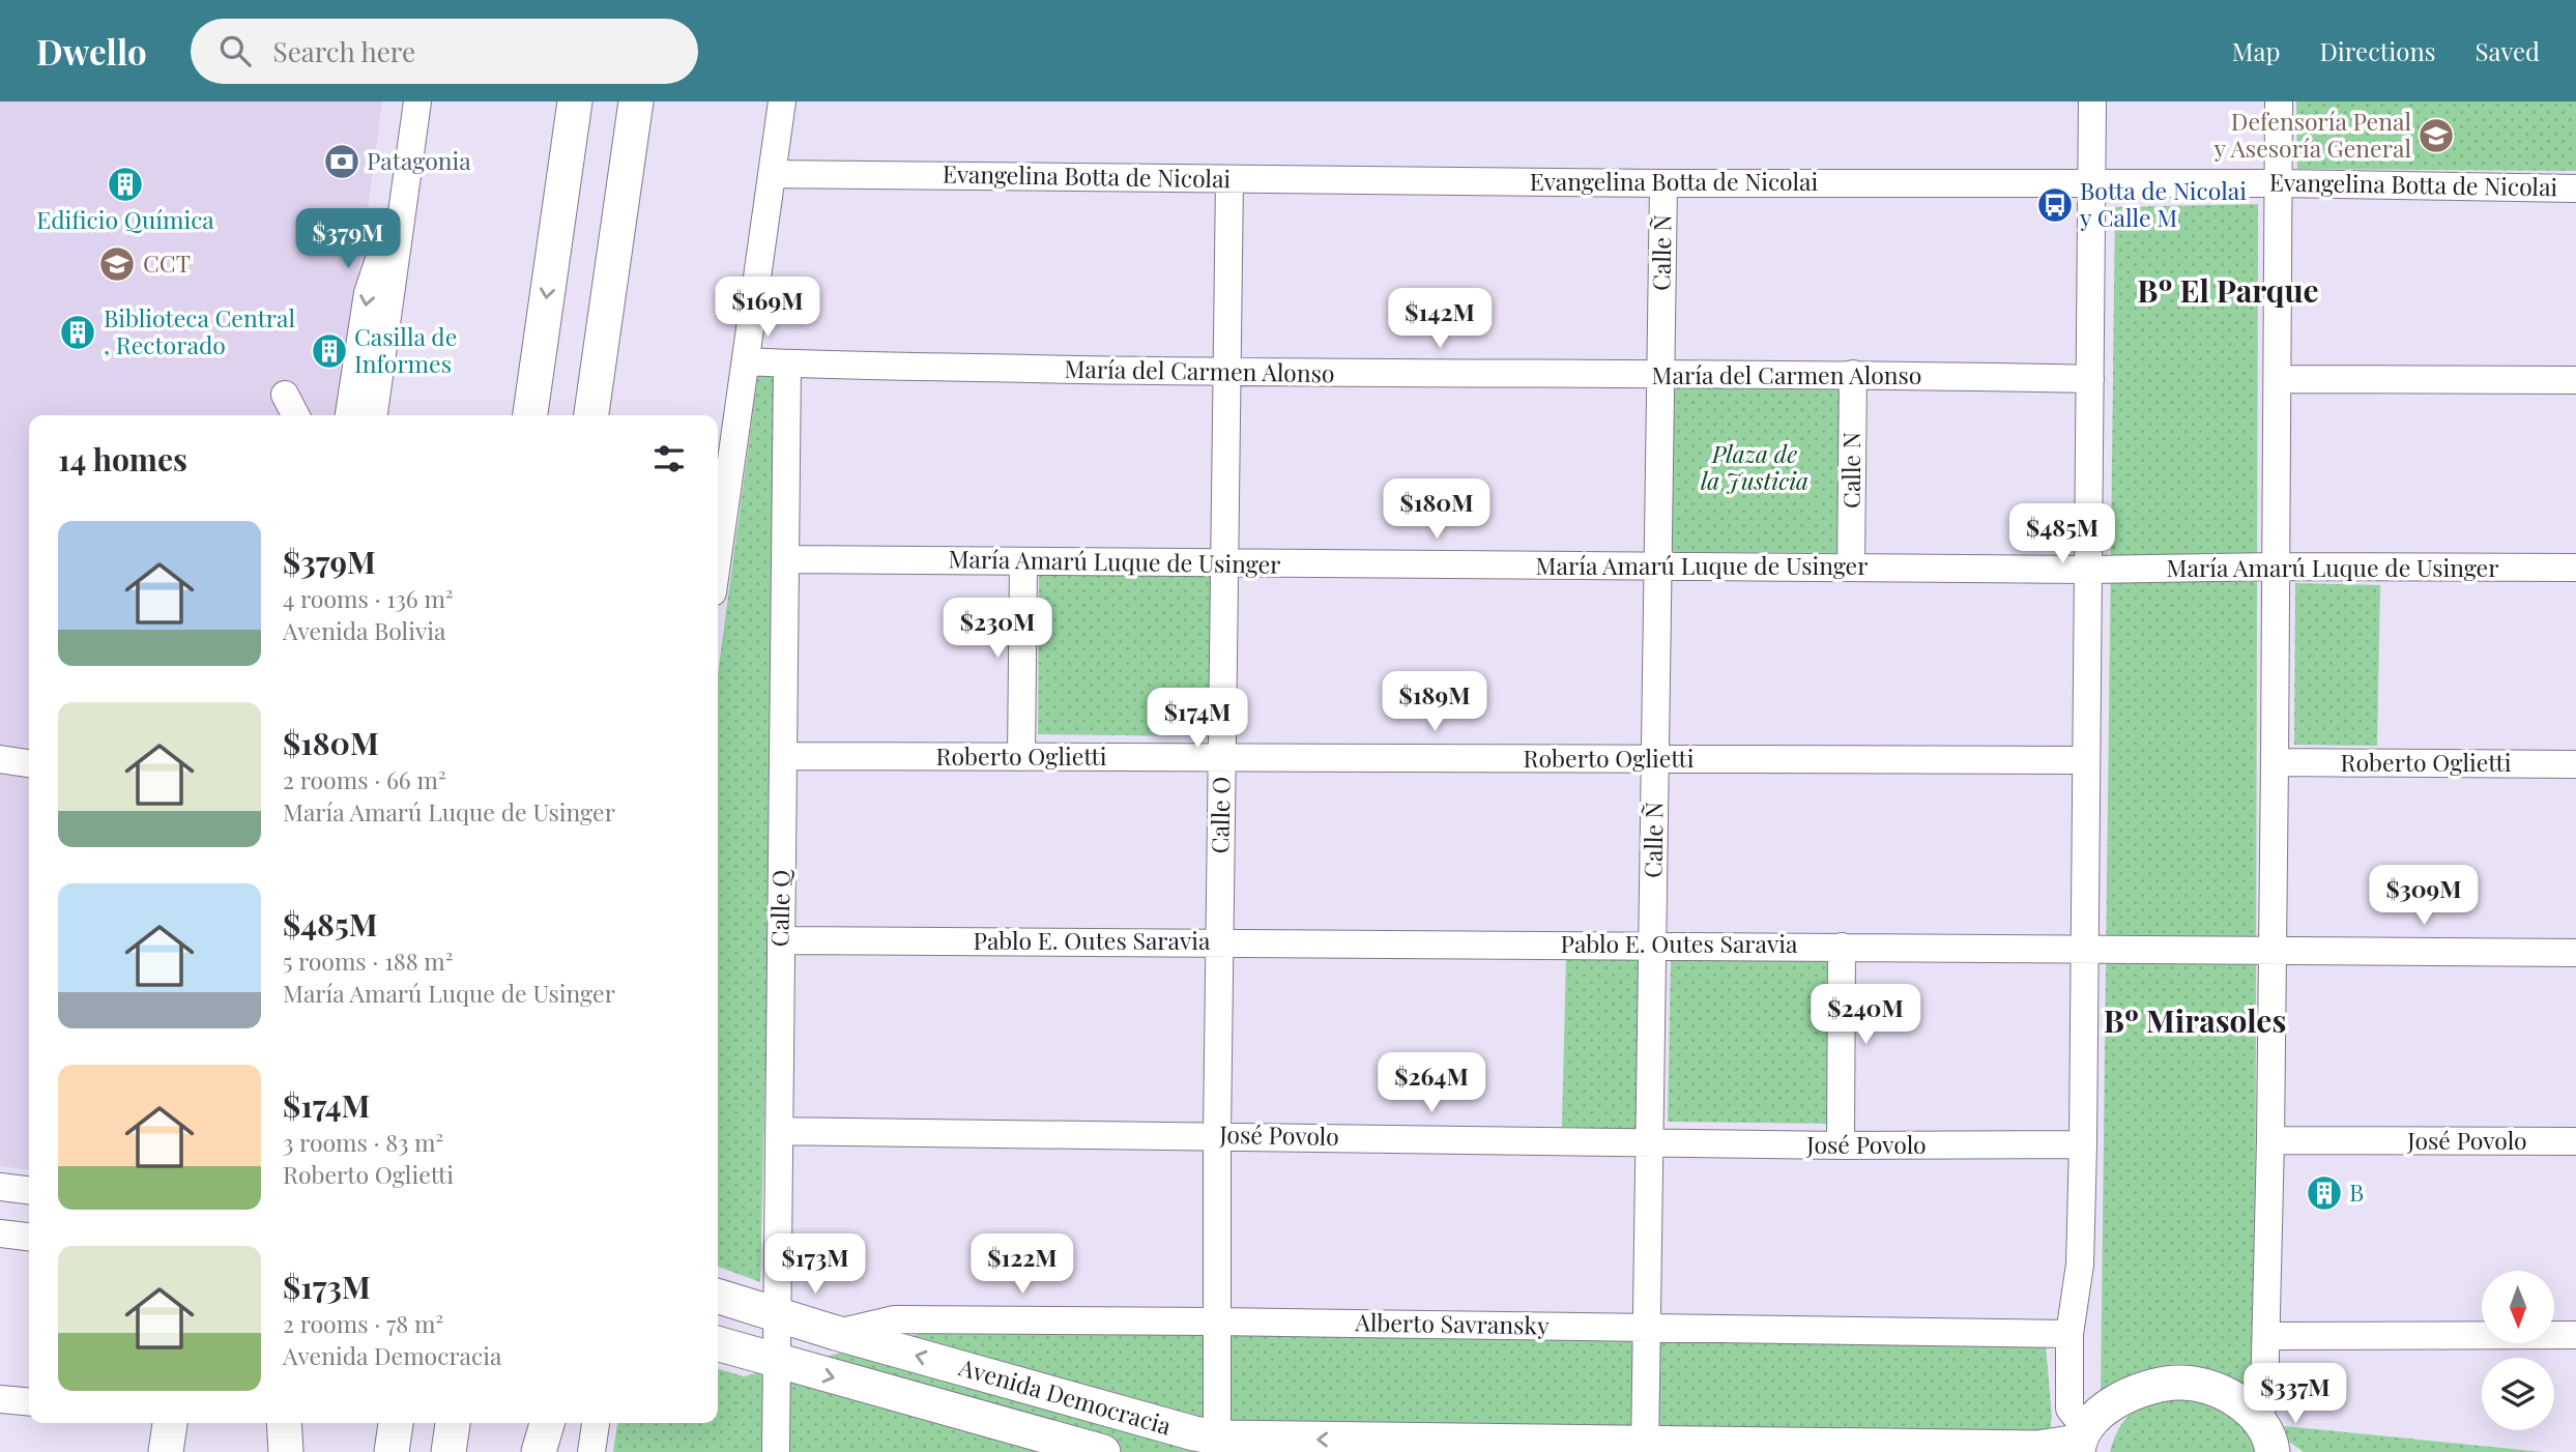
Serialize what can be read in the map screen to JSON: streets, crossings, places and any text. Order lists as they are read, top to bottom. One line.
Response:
{"streets":{"main road":["Avenida Democracia"],"street":["Evangelina Botta de Nicolai","Calle Ñ","María del Carmen Alonso","Calle N","María Amarú Luque de Usinger","Roberto Oglietti","Calle O","Calle Q","Pablo E. Outes Saravia","José Povolo","Alberto Savransky"]},"crossings":[["Evangelina Botta de Nicolai","Calle Ñ"],["Evangelina Botta de Nicolai","Calle O"],["Calle Ñ","María del Carmen Alonso"],["Calle Ñ","María Amarú Luque de Usinger"],["Calle Ñ","Roberto Oglietti"],["Calle Ñ","Pablo E. Outes Saravia"],["Calle Ñ","José Povolo"],["Calle Ñ","Alberto Savransky"],["Calle Ñ","Avenida Democracia"],["María del Carmen Alonso","Calle N"],["María del Carmen Alonso","Calle O"],["María del Carmen Alonso","Calle Q"],["Calle N","María Amarú Luque de Usinger"],["María Amarú Luque de Usinger","Calle O"],["María Amarú Luque de Usinger","Calle Q"],["Roberto Oglietti","Calle O"],["Roberto Oglietti","Calle Q"],["Calle O","Pablo E. Outes Saravia"],["Calle O","José Povolo"],["Calle O","Alberto Savransky"],["Calle O","Avenida Democracia"],["Calle Q","Pablo E. Outes Saravia"],["Calle Q","José Povolo"],["Calle Q","Avenida Democracia"],["Alberto Savransky","Avenida Democracia"]],"districts":["Bº El Parque","Bº Mirasoles"],"parks":["Plaza de la Justicia"],"places":{"school or university":["Defensoría Penal y Asesoría General","CCT"],"bank":["Patagonia"],"building":["Edificio Química","Biblioteca Central , Rectorado","Casilla de Informes","B"],"bus stop":["Botta de Nicolai y Calle M"]},"north":"bottom","page":{"header":"Dwello","search":"Search here","nav":["Map","Directions","Saved"],"price":["$379M","$169M","$142M","$180M","$485M","$230M","$189M","$174M","$309M","$240M","$264M","$173M","$122M","$337M"],"heading":"14 homes","list":[{"name":"$379M","note":"4 rooms · 136 m² · Avenida Bolivia"},{"name":"$180M","note":"2 rooms · 66 m² · María Amarú Luque de Usinger"},{"name":"$485M","note":"5 rooms · 188 m² · María Amarú Luque de Usinger"},{"name":"$174M","note":"3 rooms · 83 m² · Roberto Oglietti"},{"name":"$173M","note":"2 rooms · 78 m² · Avenida Democracia"}]}}
